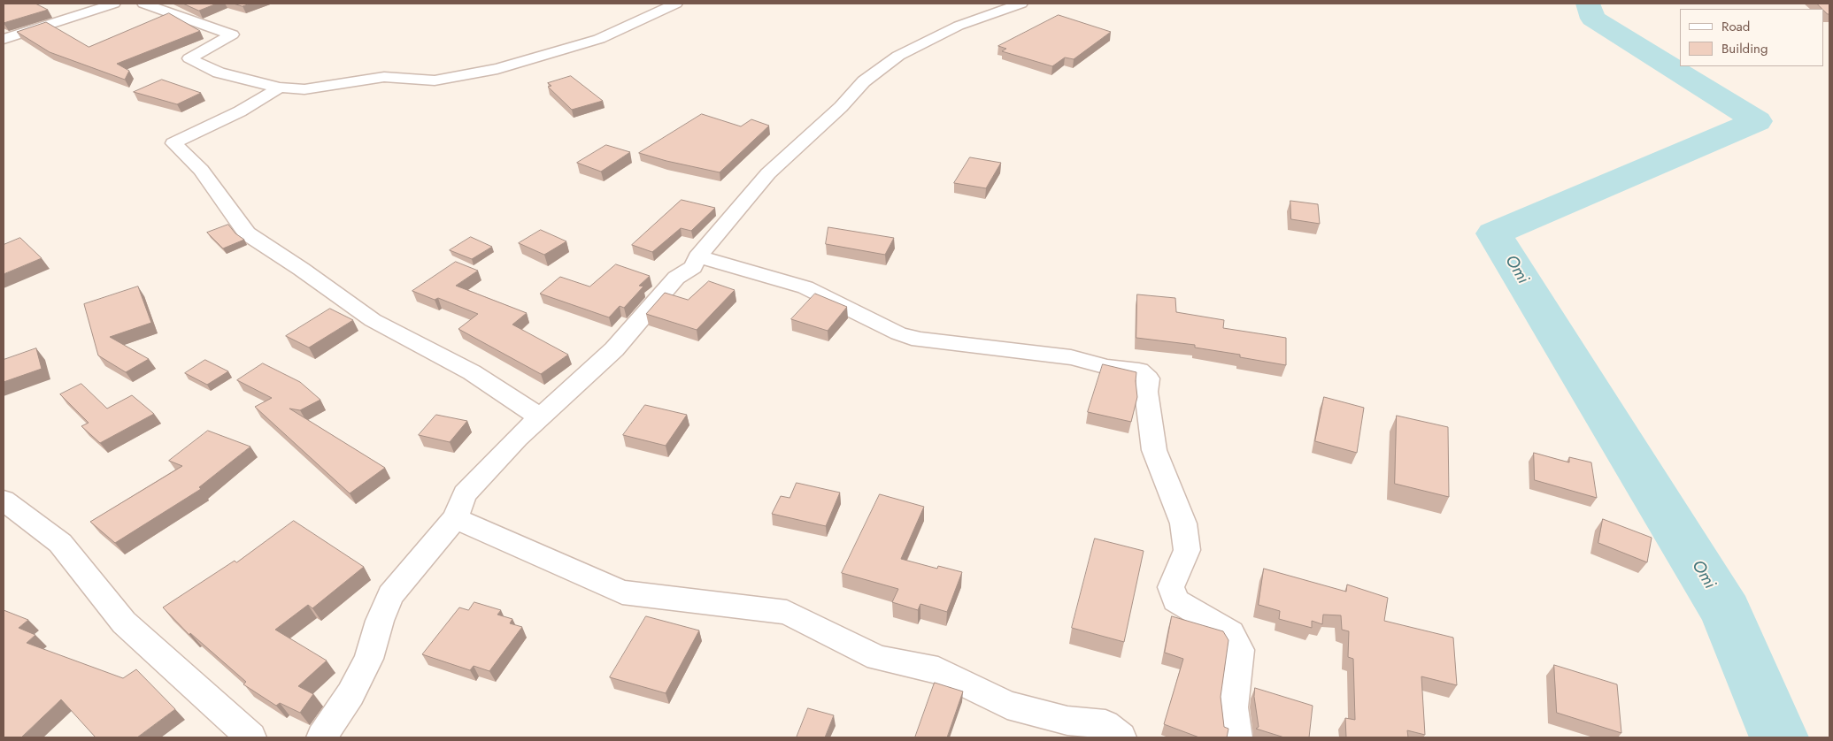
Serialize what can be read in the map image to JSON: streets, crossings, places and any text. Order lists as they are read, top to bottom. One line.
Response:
{"water":["Omi"],"legend":["Road","Building"]}
